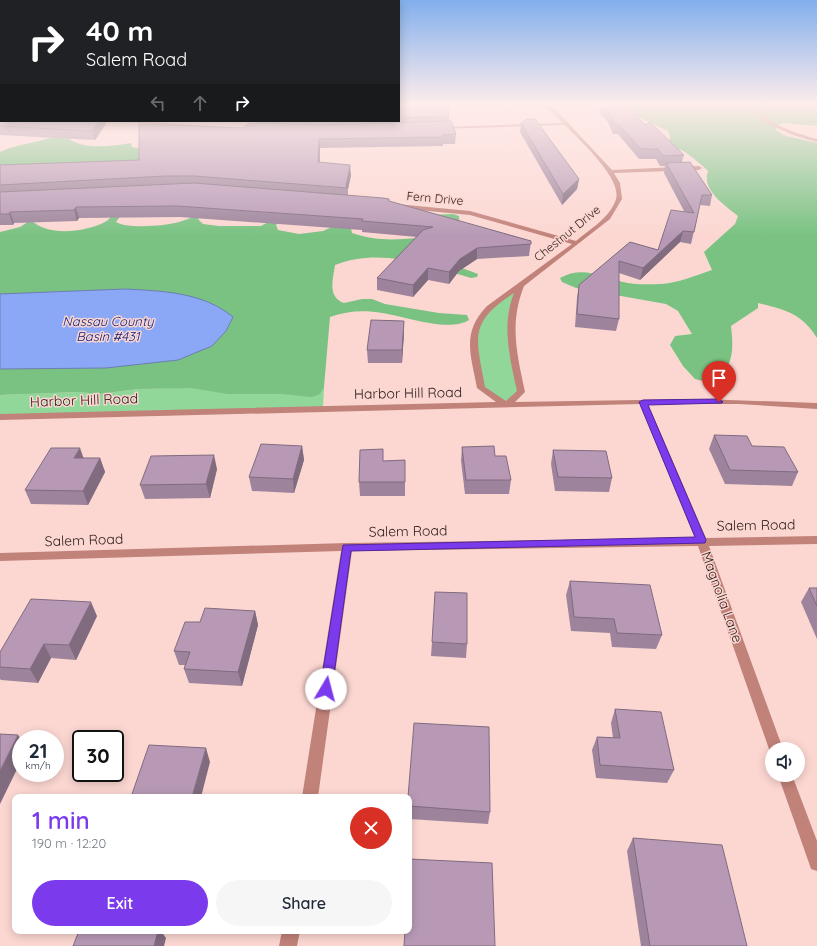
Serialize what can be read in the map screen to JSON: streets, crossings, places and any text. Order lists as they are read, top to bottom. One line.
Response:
{"streets":{"street":["Fern Drive","Chestnut Drive","Harbor Hill Road","Salem Road","Magnolia Lane"]},"crossings":[["Fern Drive","Chestnut Drive"],["Chestnut Drive","Harbor Hill Road"],["Harbor Hill Road","Magnolia Lane"],["Salem Road","Magnolia Lane"]],"water":["Nassau County Basin #431"],"page":{"turn":["40 m","Salem Road"],"speed":"21 km/h","limit":"30","heading":["1 min","190 m · 12:20"],"buttons":["Exit","Share"]}}
